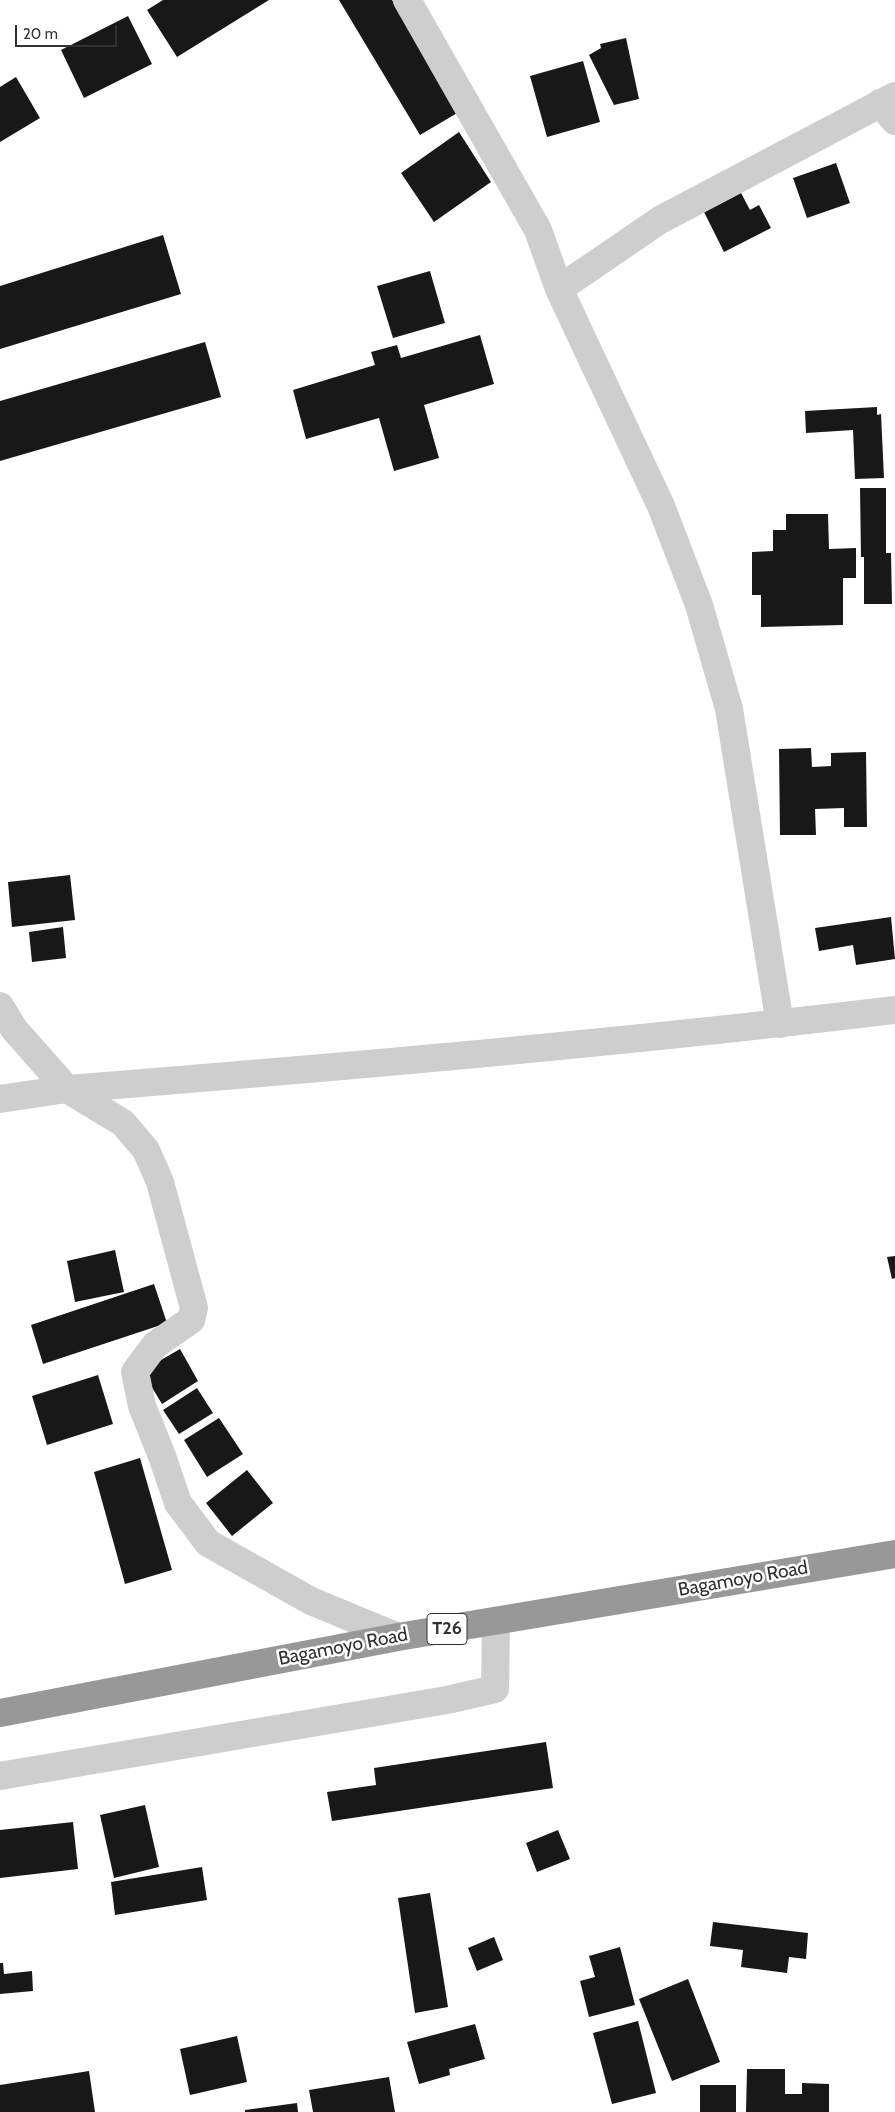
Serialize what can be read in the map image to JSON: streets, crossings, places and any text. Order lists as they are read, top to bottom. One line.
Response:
{"streets":{"highway":["Bagamoyo Road","T26"]},"scale_bar":"20 m"}
